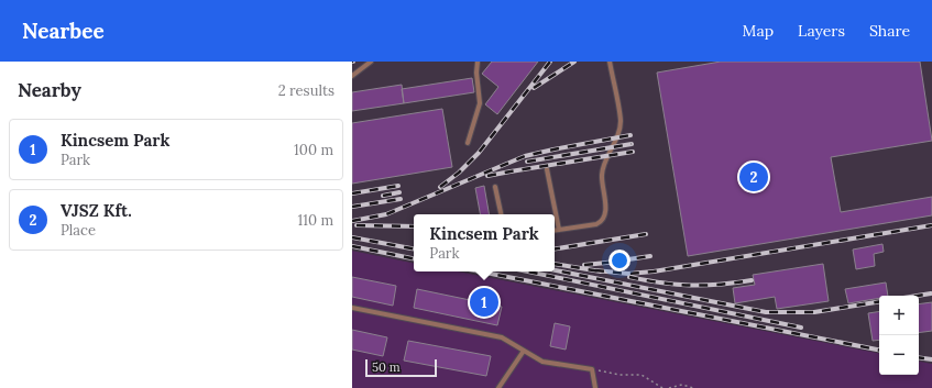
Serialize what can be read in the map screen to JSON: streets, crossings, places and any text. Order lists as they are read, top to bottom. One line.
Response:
{"scale_bar":"50 m","page":{"header":"Nearbee","nav":["Map","Layers","Share"],"heading":["Nearby","2 results"],"list":[{"mark":"1","name":"Kincsem Park","note":"Park","value":"100 m"},{"mark":"2","name":"VJSZ Kft.","note":"Place","value":"110 m"}],"pins":["2","1"],"popup":["Kincsem Park","Park"],"map_buttons":["+","−"],"scale":"50 m"}}
